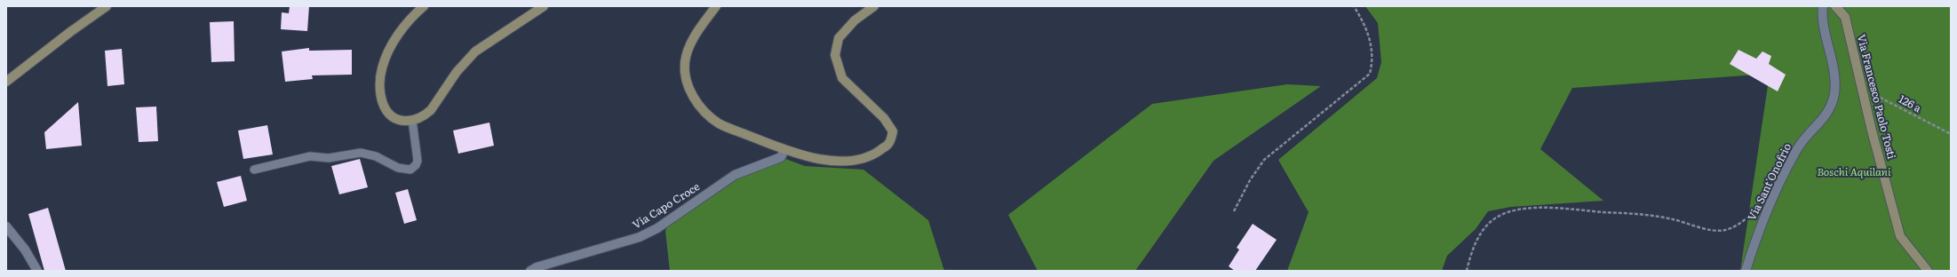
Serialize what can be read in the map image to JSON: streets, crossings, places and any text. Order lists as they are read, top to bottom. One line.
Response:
{"streets":{"main road":["Via Francesco Paolo Tosti"],"street":["Via Sant'Onofrio","Via Capo Croce"],"path":["126 a"]},"crossings":[["Via Francesco Paolo Tosti","126 a"]],"parks":["Boschi Aquilani"]}
